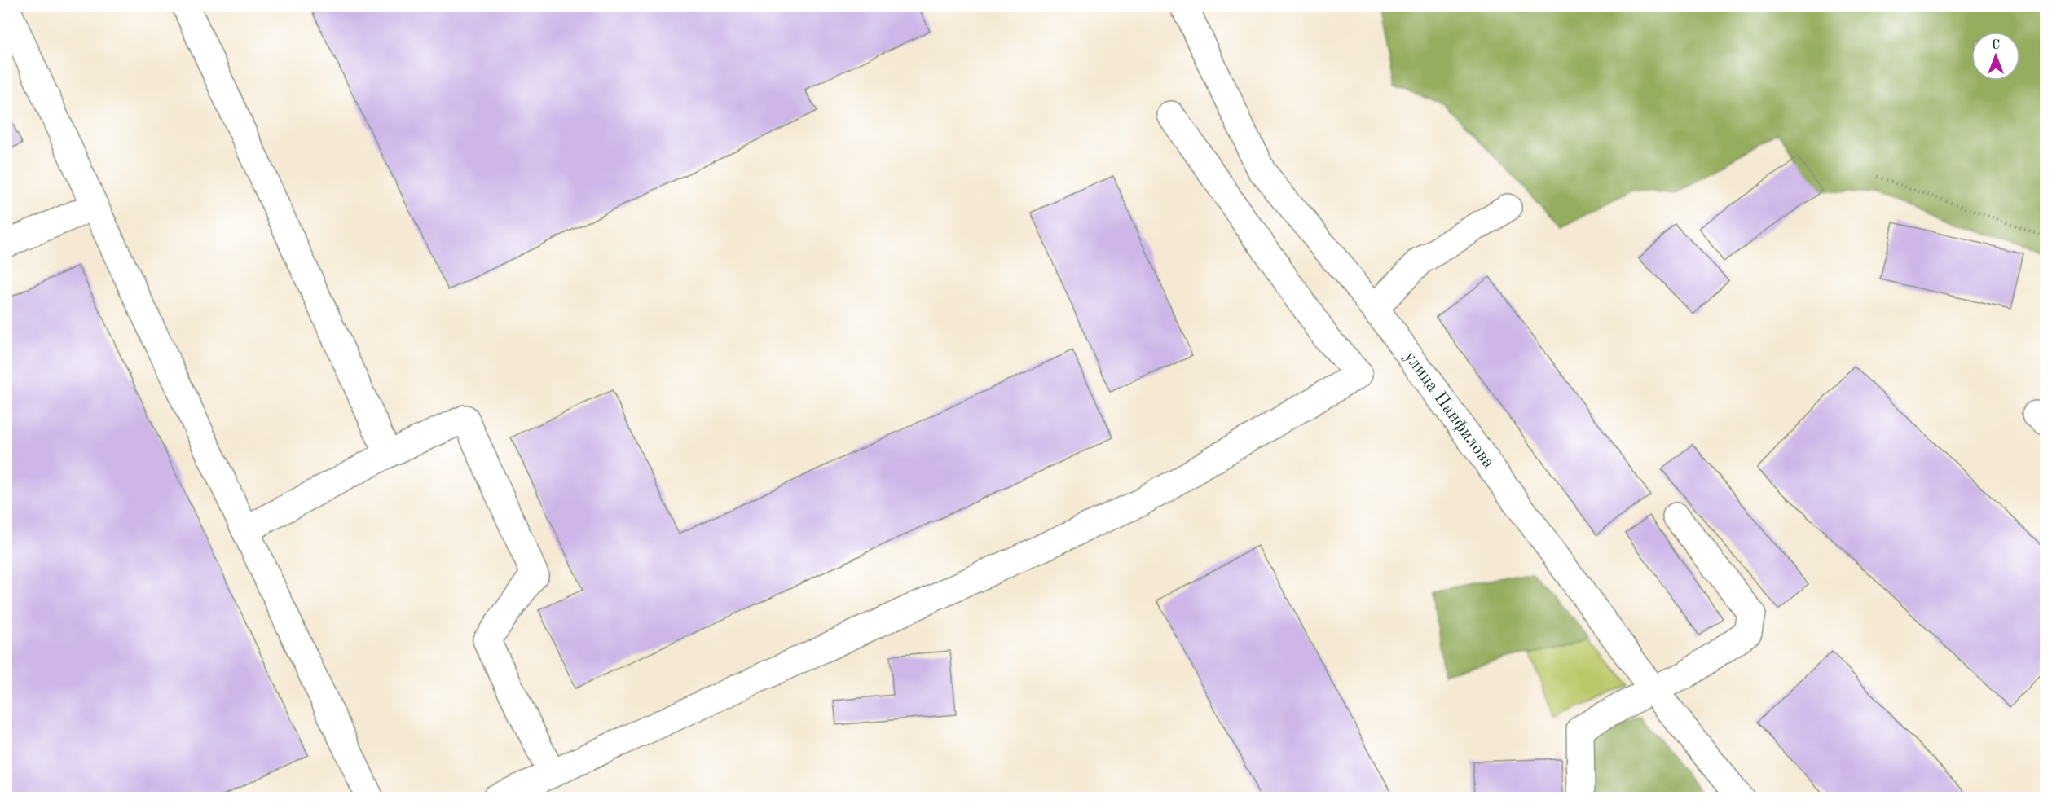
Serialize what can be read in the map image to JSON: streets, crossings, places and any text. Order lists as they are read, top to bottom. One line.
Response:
{"streets":{"street":["улица Панфилова"]},"north":"top"}
